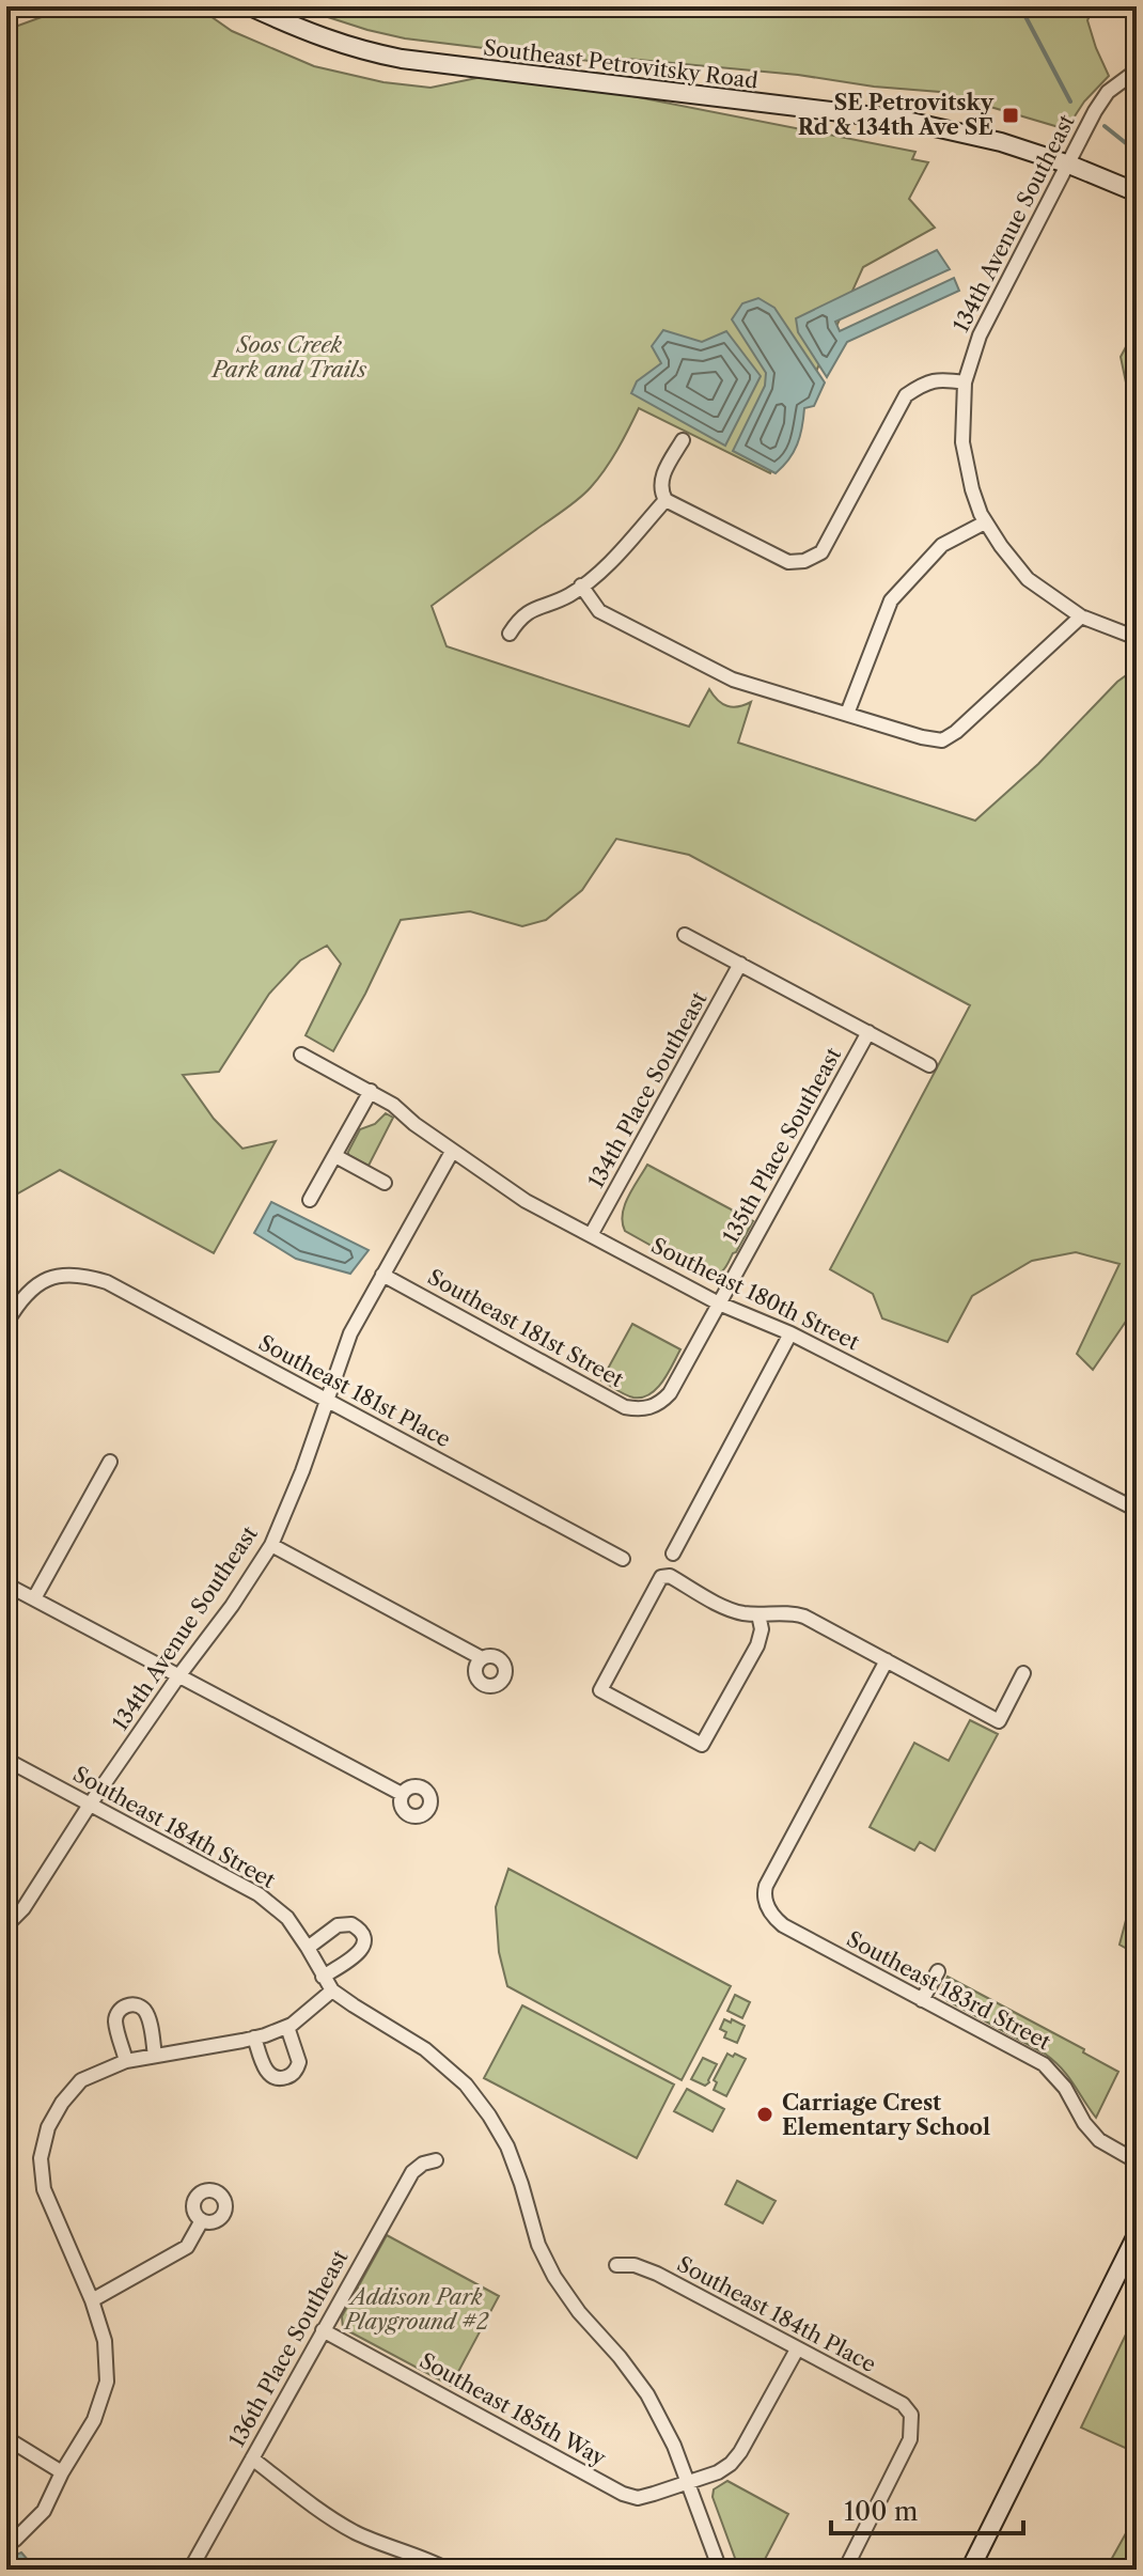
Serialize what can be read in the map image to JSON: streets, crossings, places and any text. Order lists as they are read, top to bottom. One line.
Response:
{"streets":{"main road":["Southeast Petrovitsky Road"],"street":["134th Avenue Southeast","134th Place Southeast","135th Place Southeast","Southeast 180th Street","Southeast 181st Street","Southeast 181st Place","Southeast 184th Street","Southeast 183rd Street","Southeast 184th Place","136th Place Southeast","Southeast 185th Way"]},"crossings":[["Southeast Petrovitsky Road","134th Avenue Southeast"],["134th Avenue Southeast","Southeast 180th Street"],["134th Avenue Southeast","Southeast 181st Street"],["134th Avenue Southeast","Southeast 181st Place"],["134th Avenue Southeast","Southeast 184th Street"],["134th Place Southeast","Southeast 180th Street"],["135th Place Southeast","Southeast 180th Street"],["135th Place Southeast","Southeast 181st Street"],["Southeast 184th Street","Southeast 185th Way"],["Southeast 184th Place","Southeast 185th Way"],["136th Place Southeast","Southeast 185th Way"]],"parks":["Soos Creek Park and Trails","Addison Park Playground #2"],"places":{"transit":["SE Petrovitsky Rd & 134th Ave SE"],"other":["Carriage Crest Elementary School"]},"scale_bar":"100 m"}
